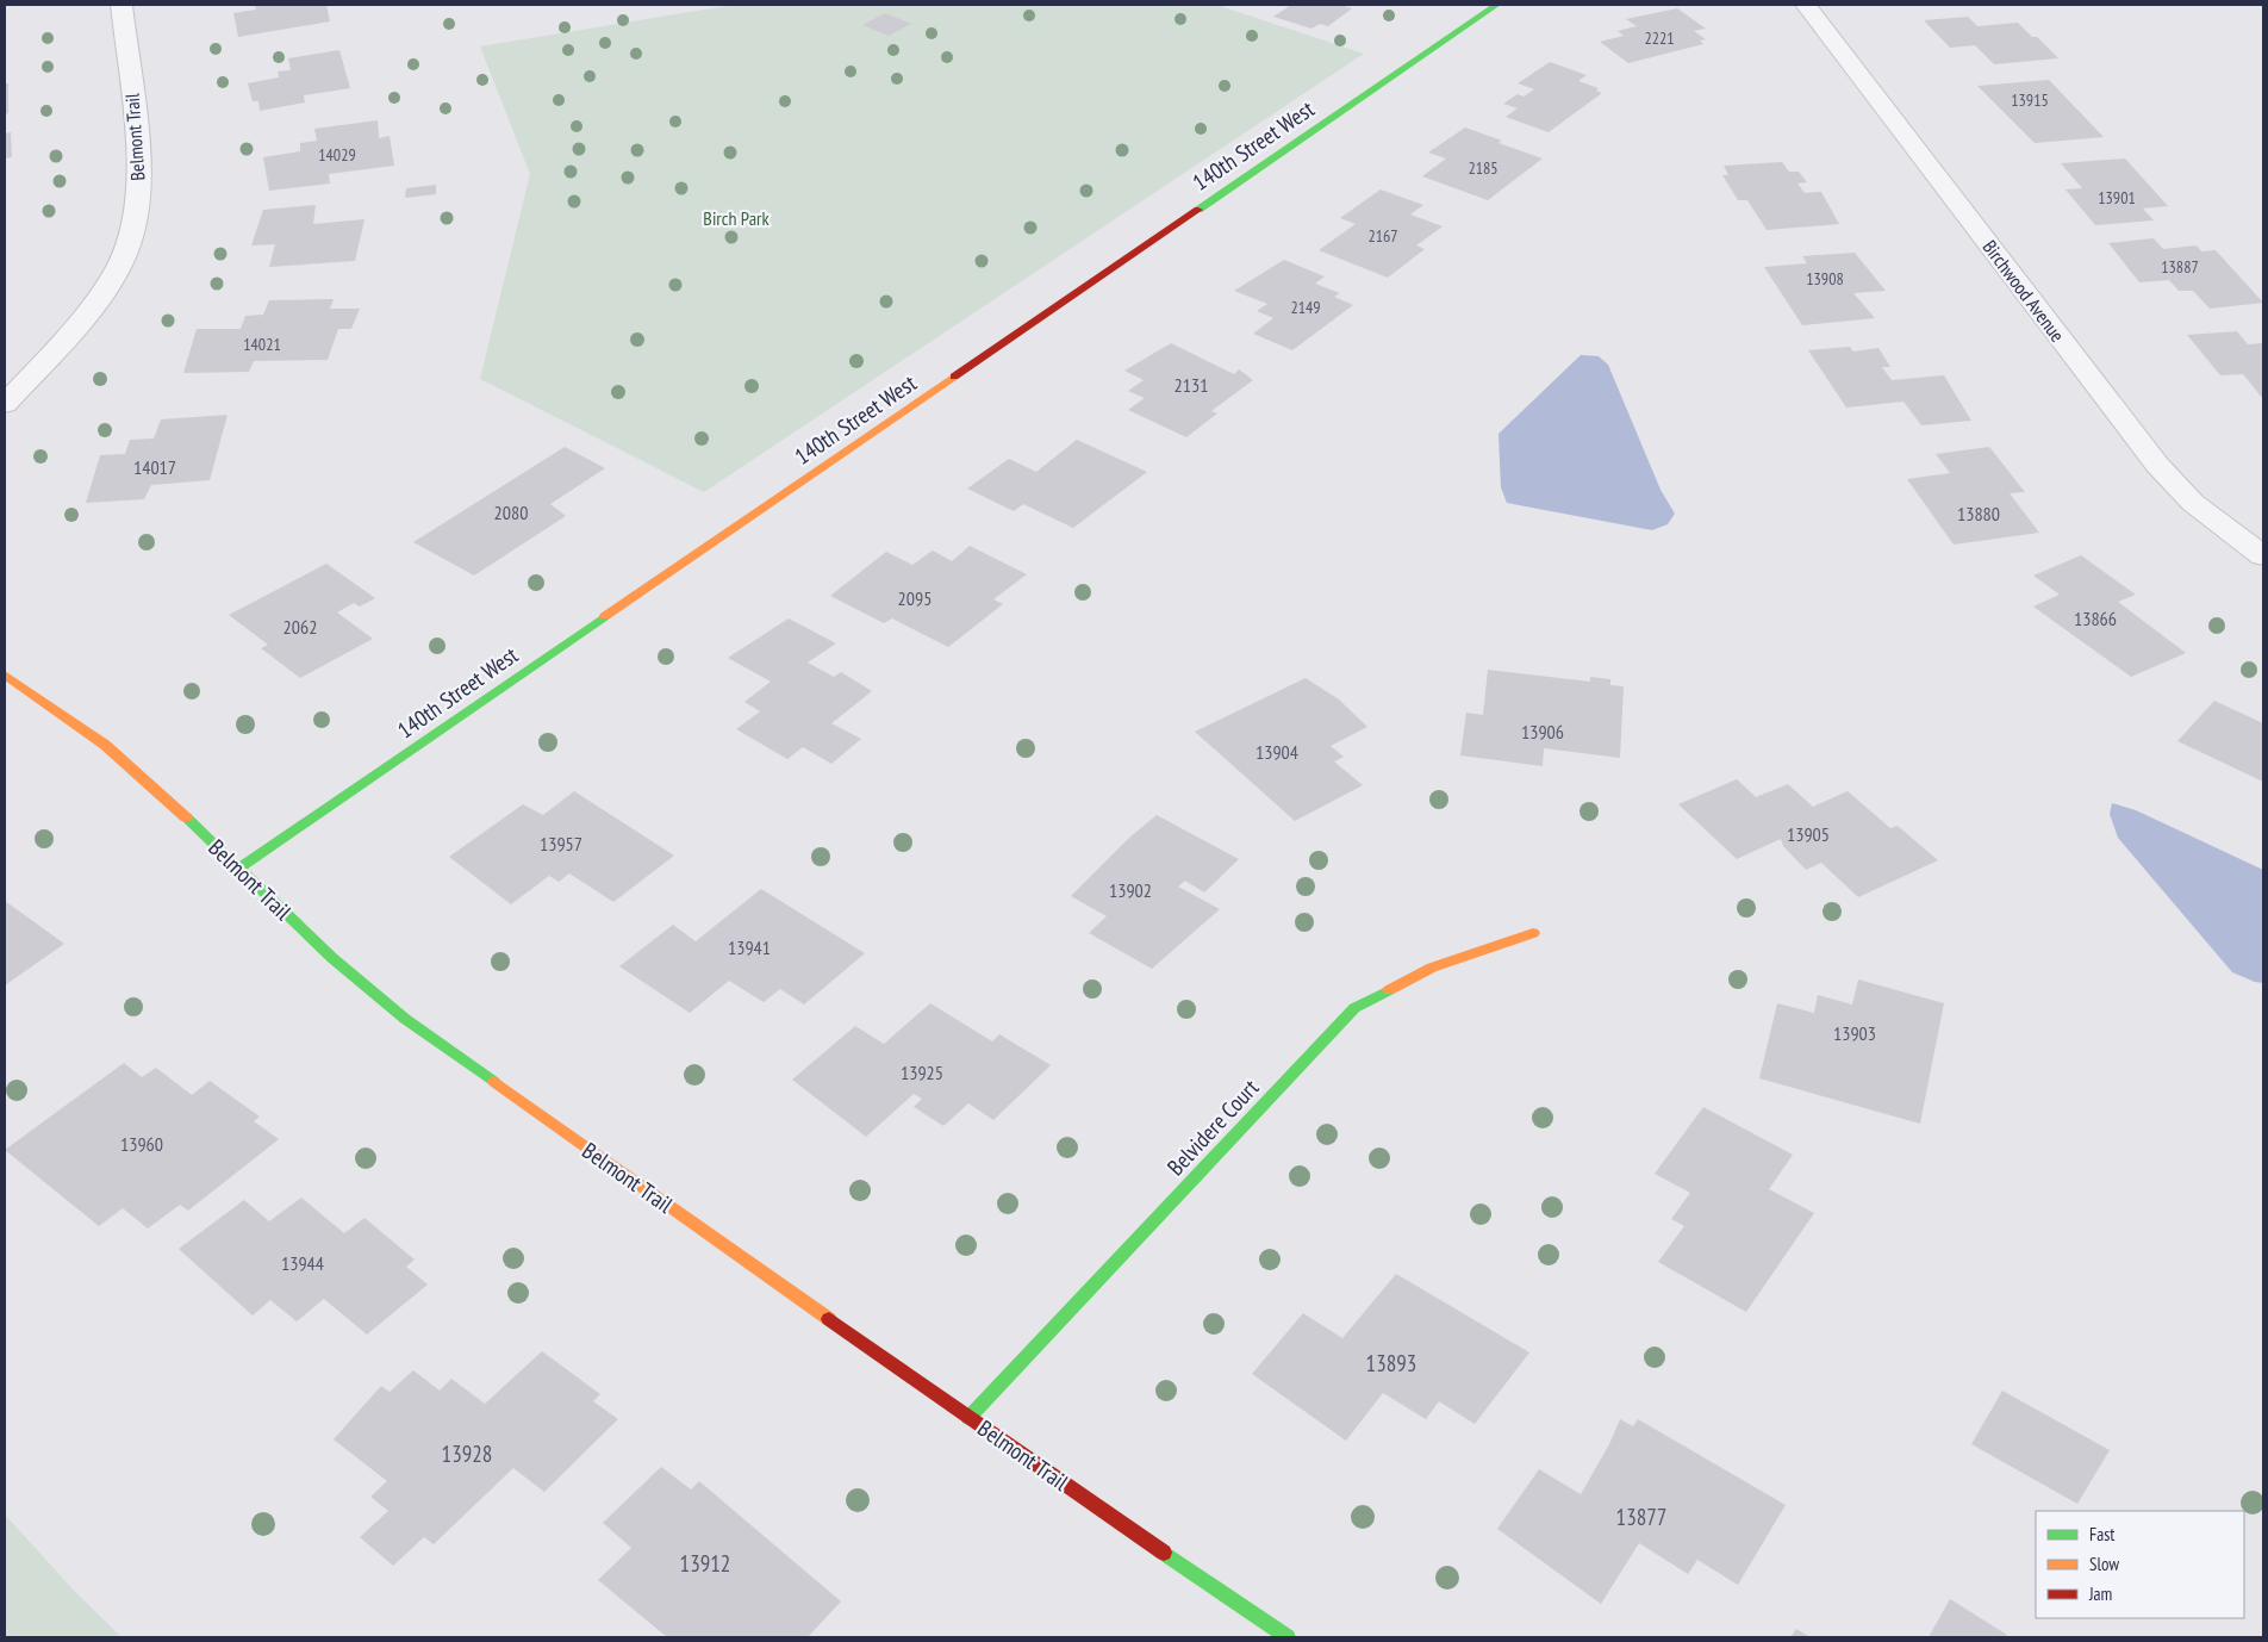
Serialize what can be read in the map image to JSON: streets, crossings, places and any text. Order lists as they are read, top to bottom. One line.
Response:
{"streets":{"street":["Belmont Trail","140th Street West","Birchwood Avenue","Belvidere Court"]},"crossings":[["Belmont Trail","140th Street West"],["Belmont Trail","Belvidere Court"]],"parks":["Birch Park"],"house_numbers":["2221","13915","14029","2185","13901","2167","13887","13908","2149","14021","2131","14017","2080","13880","2095","13866","2062","13906","13904","13905","13957","13902","13941","13903","13925","13960","13944","13893","13928","13877","13912"],"legend":["Fast","Slow","Jam"]}
